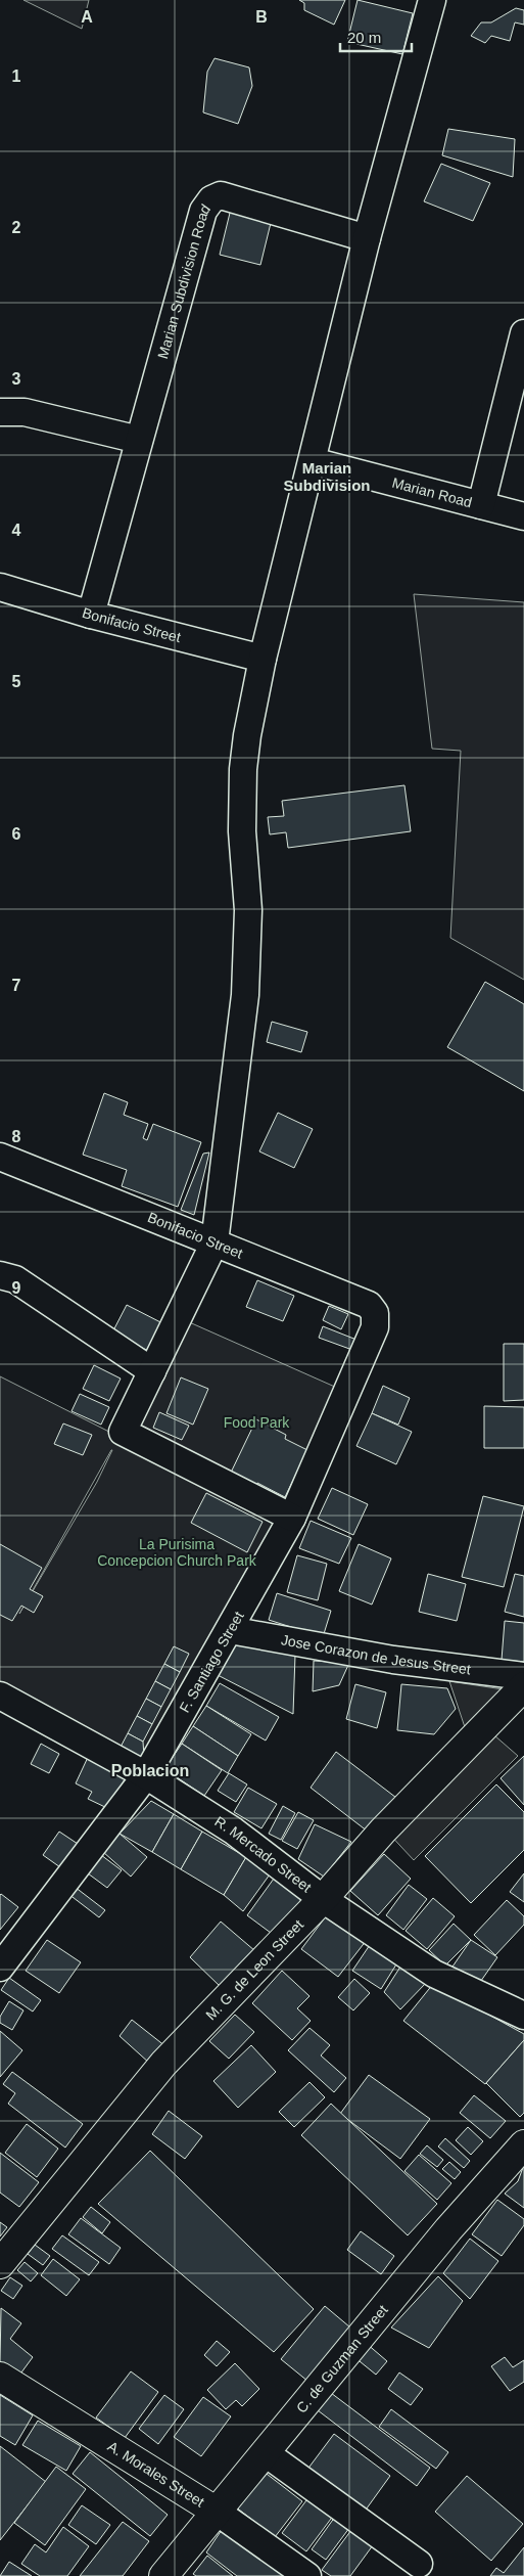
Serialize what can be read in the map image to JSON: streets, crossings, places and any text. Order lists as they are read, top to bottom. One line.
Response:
{"streets":{"main road":["M. G. de Leon Street","C. de Guzman Street","A. Morales Street"],"street":["Marian Subdivision Road","Marian Road","Bonifacio Street","Jose Corazon de Jesus Street","F. Santiago Street","R. Mercado Street"]},"crossings":[["Marian Subdivision Road","Bonifacio Street"],["Bonifacio Street","F. Santiago Street"],["Jose Corazon de Jesus Street","F. Santiago Street"],["F. Santiago Street","R. Mercado Street"],["R. Mercado Street","M. G. de Leon Street"],["C. de Guzman Street","A. Morales Street"]],"districts":["Marian Subdivision","Poblacion"],"parks":["Food Park","La Purisima Concepcion Church Park"],"scale_bar":"20 m","grid":{"columns":["A","B"],"rows":["1","2","3","4","5","6","7","8","9"]}}
